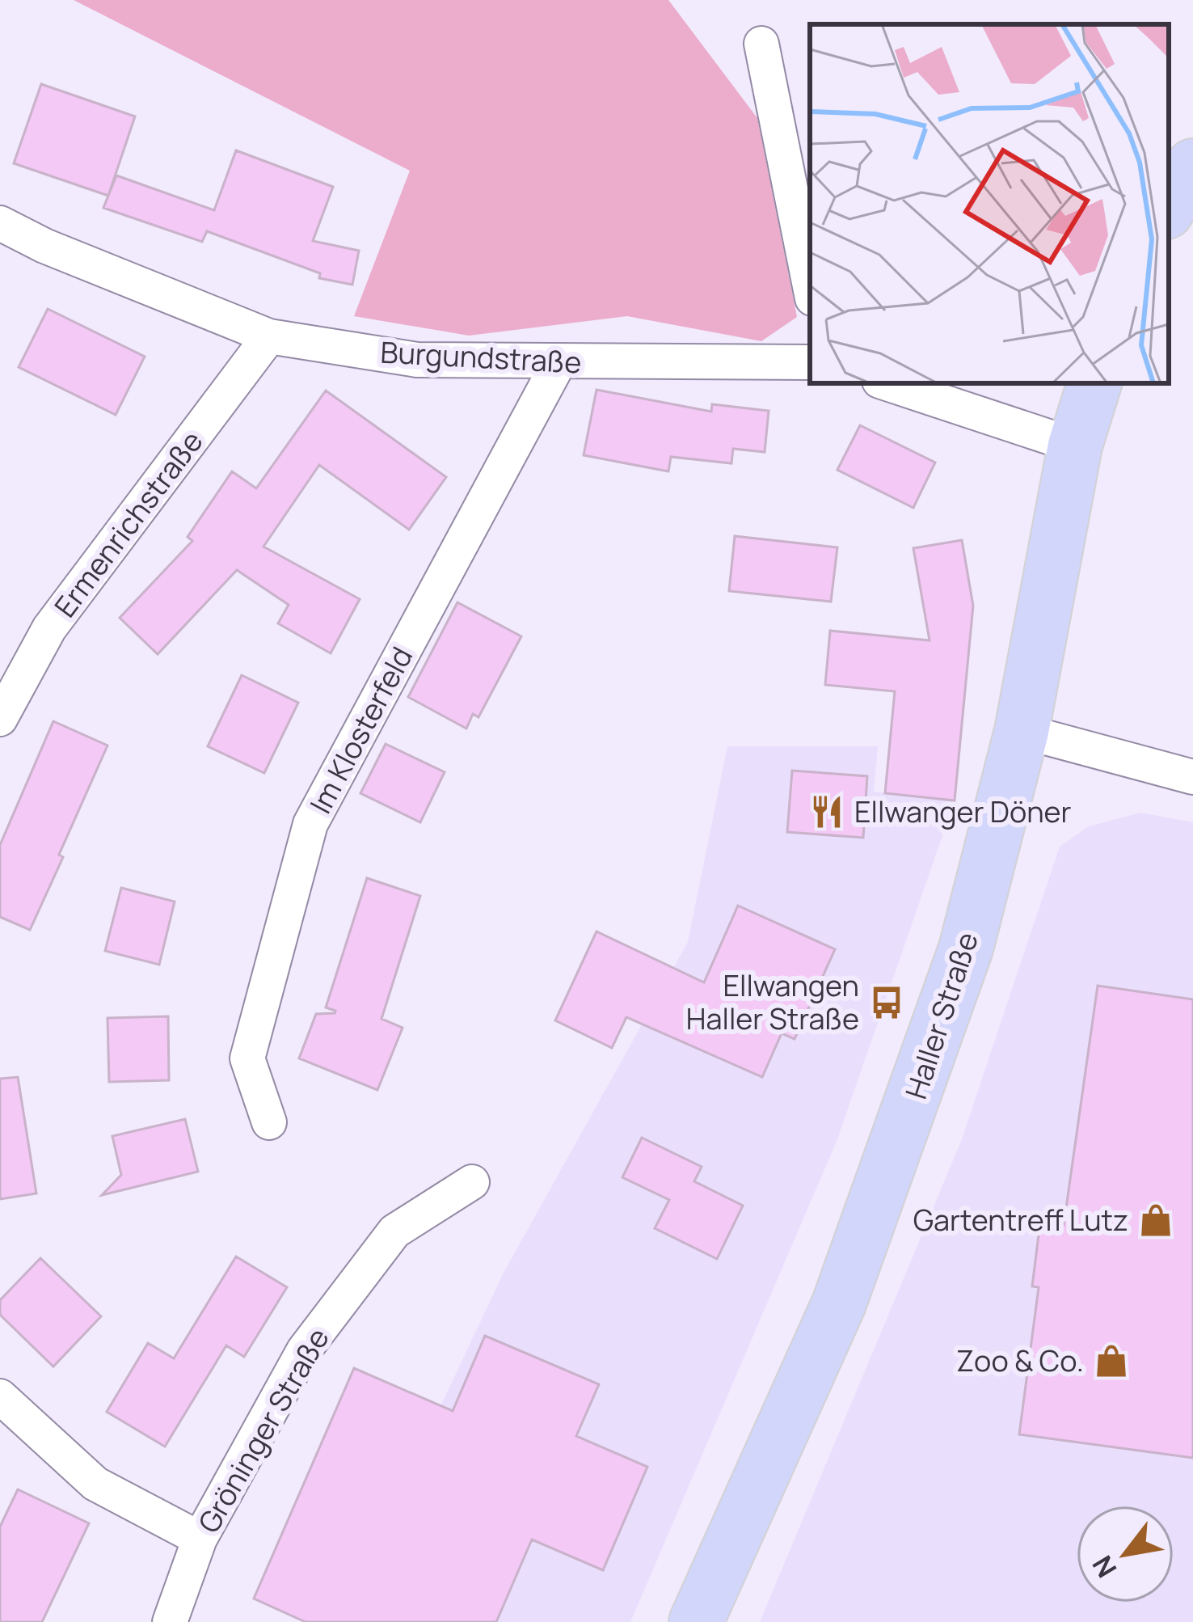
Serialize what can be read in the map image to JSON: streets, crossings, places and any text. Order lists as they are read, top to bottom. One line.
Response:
{"streets":{"main road":["Haller Straße"],"street":["Burgundstraße","Ermenrichstraße","Im Klosterfeld","Gröninger Straße"]},"crossings":[["Burgundstraße","Ermenrichstraße"],["Burgundstraße","Im Klosterfeld"]],"places":{"restaurant":["Ellwanger Döner"],"bus stop":["Ellwangen Haller Straße"],"shop":["Gartentreff Lutz","Zoo & Co."]},"north":"bottom left"}
